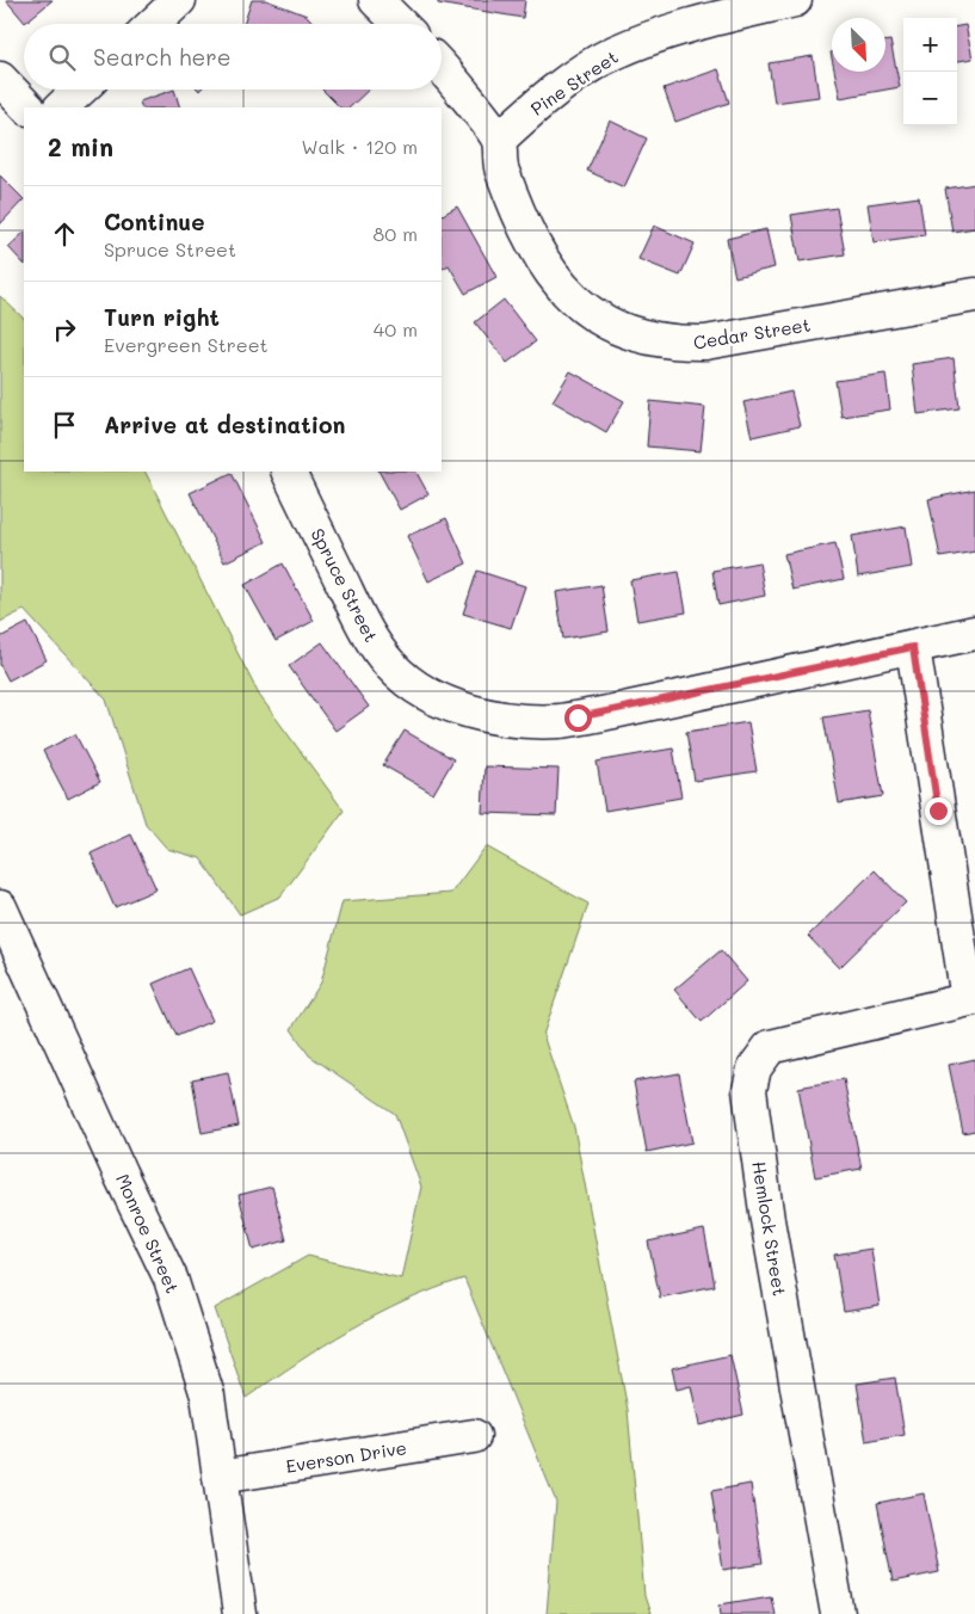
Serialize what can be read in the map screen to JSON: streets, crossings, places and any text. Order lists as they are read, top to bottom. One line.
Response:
{"streets":{"street":["Pine Street","Cedar Street","Spruce Street","Hemlock Street","Monroe Street","Everson Drive"]},"crossings":[["Pine Street","Cedar Street"],["Monroe Street","Everson Drive"]],"north":"bottom right","page":{"map_buttons":["+","−"],"search":"Search here","heading":["2 min","Walk · 120 m"],"list":[["Continue","Spruce Street","80 m"],["Turn right","Evergreen Street","40 m"],"Arrive at destination"]}}
